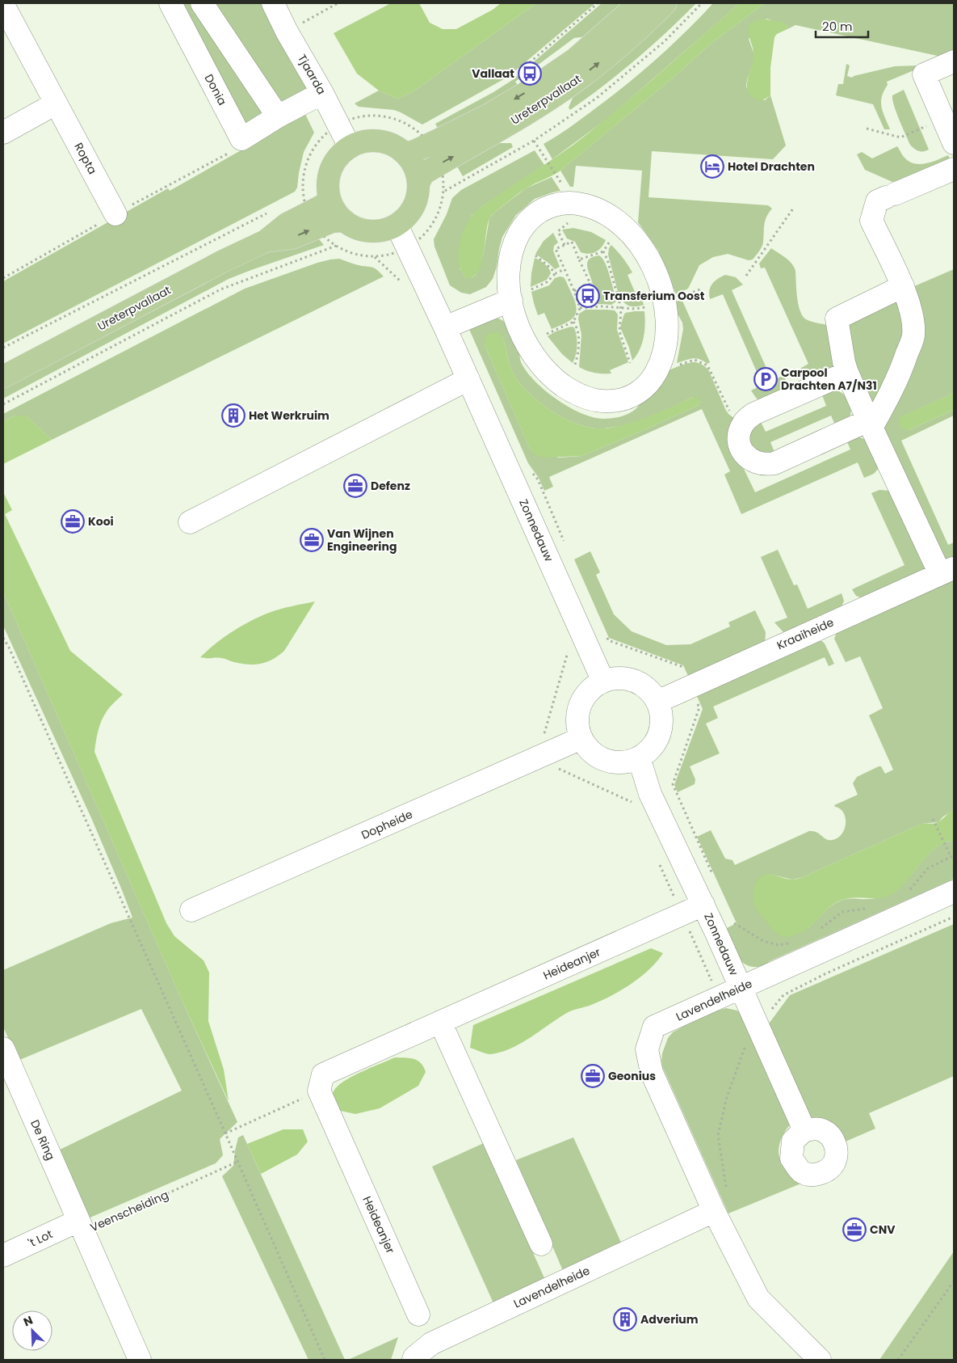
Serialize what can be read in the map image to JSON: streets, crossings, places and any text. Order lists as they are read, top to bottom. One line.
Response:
{"streets":{"main road":["Ureterpvallaat"],"street":["Tjaarda","Donia","Ropta","Zonnedauw","Kraaiheide","Dopheide","Heideanjer","Lavendelheide","De Ring","Veenscheiding","'t Lot"]},"crossings":[["Tjaarda","Donia"],["Tjaarda","Ureterpvallaat"],["Tjaarda","Zonnedauw"],["Ureterpvallaat","Zonnedauw"],["Zonnedauw","Kraaiheide"],["Zonnedauw","Dopheide"],["Zonnedauw","Heideanjer"],["Zonnedauw","Lavendelheide"],["Kraaiheide","Dopheide"],["De Ring","Veenscheiding"],["De Ring","'t Lot"],["Veenscheiding","'t Lot"]],"places":{"bus stop":["Vallaat","Transferium Oost"],"hotel":["Hotel Drachten"],"parking":["Carpool Drachten A7/N31"],"building":["Het Werkruim","Adverium"],"office":["Defenz","Kooi","Van Wijnen Engineering","Geonius","CNV"]},"scale_bar":"20 m","north":"top left"}
